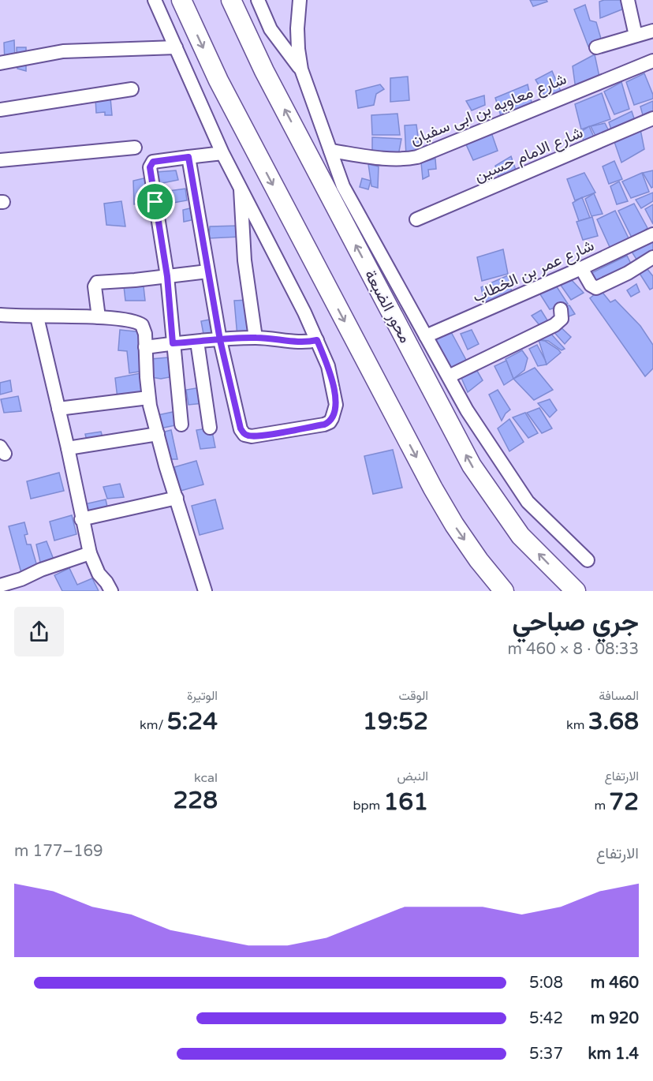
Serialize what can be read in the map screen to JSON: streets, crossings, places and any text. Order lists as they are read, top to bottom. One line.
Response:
{"streets":{"highway":["محور الضبعة"],"street":["شارع معاويه بن ابى سفيان","شارع الامام حسين","شارع عمر بن الخطاب"]},"page":{"heading":["جري صباحي","08:33 · 8 × 460 m"],"stats":[["المسافة","3.68 km"],["الوقت","19:52"],["الوتيرة","5:24 /km"],["الارتفاع","72 m"],["النبض","161 bpm"],["kcal","228"]],"chart":["الارتفاع","169–177 m"],"list":[{"name":"460 m","note":"5:08"},{"name":"920 m","note":"5:42"},{"name":"1.4 km","note":"5:37"}]}}
